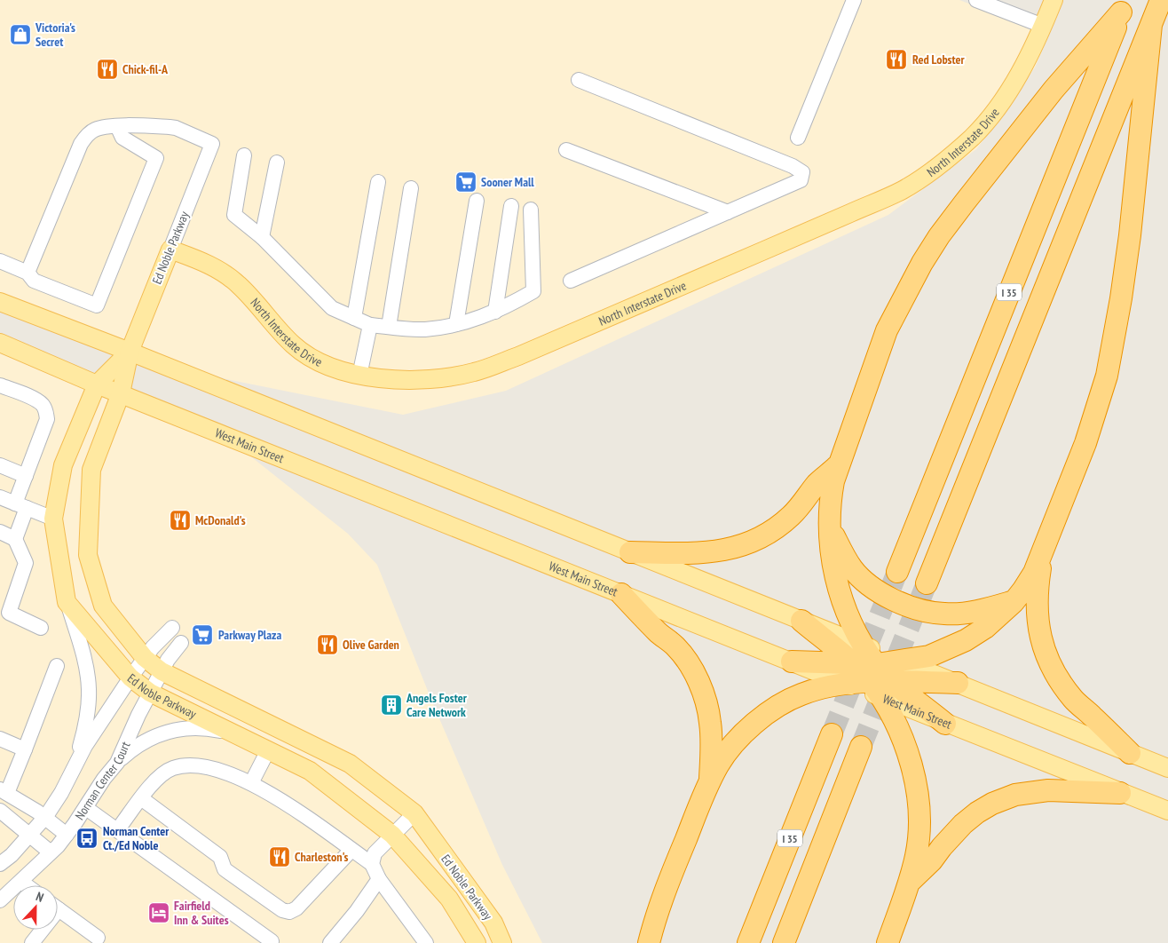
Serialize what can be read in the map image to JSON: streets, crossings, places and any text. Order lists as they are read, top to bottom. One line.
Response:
{"streets":{"highway":["I 35"],"main road":["North Interstate Drive","Ed Noble Parkway","West Main Street"],"street":["Norman Center Court"]},"crossings":[["North Interstate Drive","Ed Noble Parkway"],["Ed Noble Parkway","West Main Street"],["Ed Noble Parkway","Norman Center Court"]],"places":{"shop":["Victoria's Secret"],"restaurant":["Red Lobster","Chick-fil-A","McDonald's","Olive Garden","Charleston's"],"supermarket":["Sooner Mall","Parkway Plaza"],"building":["Angels Foster Care Network"],"bus stop":["Norman Center Ct./Ed Noble"],"hotel":["Fairfield Inn & Suites"]},"north":"top"}
